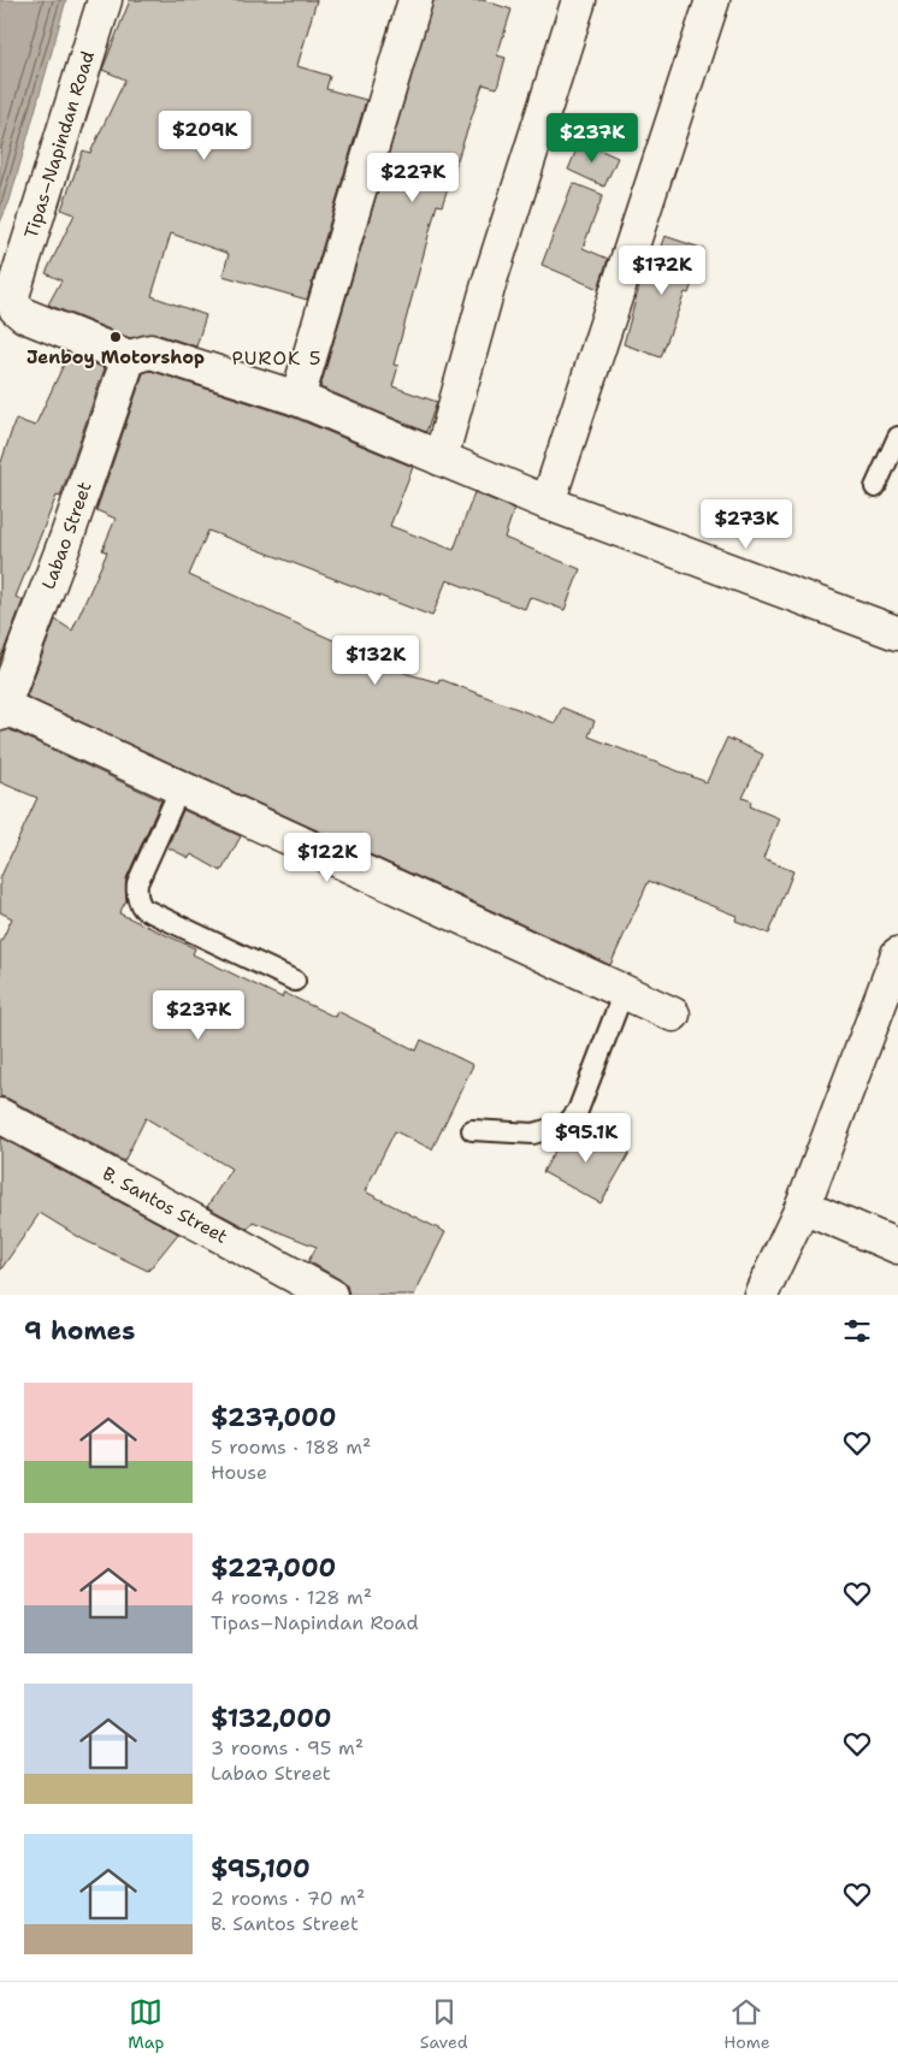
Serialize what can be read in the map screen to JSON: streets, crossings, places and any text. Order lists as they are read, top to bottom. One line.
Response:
{"streets":{"street":["Tipas–Napindan Road","Labao Street","B. Santos Street"]},"crossings":[["Tipas–Napindan Road","Labao Street"]],"districts":["PUROK 5"],"places":["Jenboy Motorshop"],"page":{"price":["$209K","$237K","$227K","$172K","$273K","$132K","$122K","$237K","$95.1K"],"heading":"9 homes","list":[{"name":"$237,000","note":"5 rooms · 188 m² · House"},{"name":"$227,000","note":"4 rooms · 128 m² · Tipas–Napindan Road"},{"name":"$132,000","note":"3 rooms · 95 m² · Labao Street"},{"name":"$95,100","note":"2 rooms · 70 m² · B. Santos Street"}],"tabs":["Map","Saved","Home"]}}
